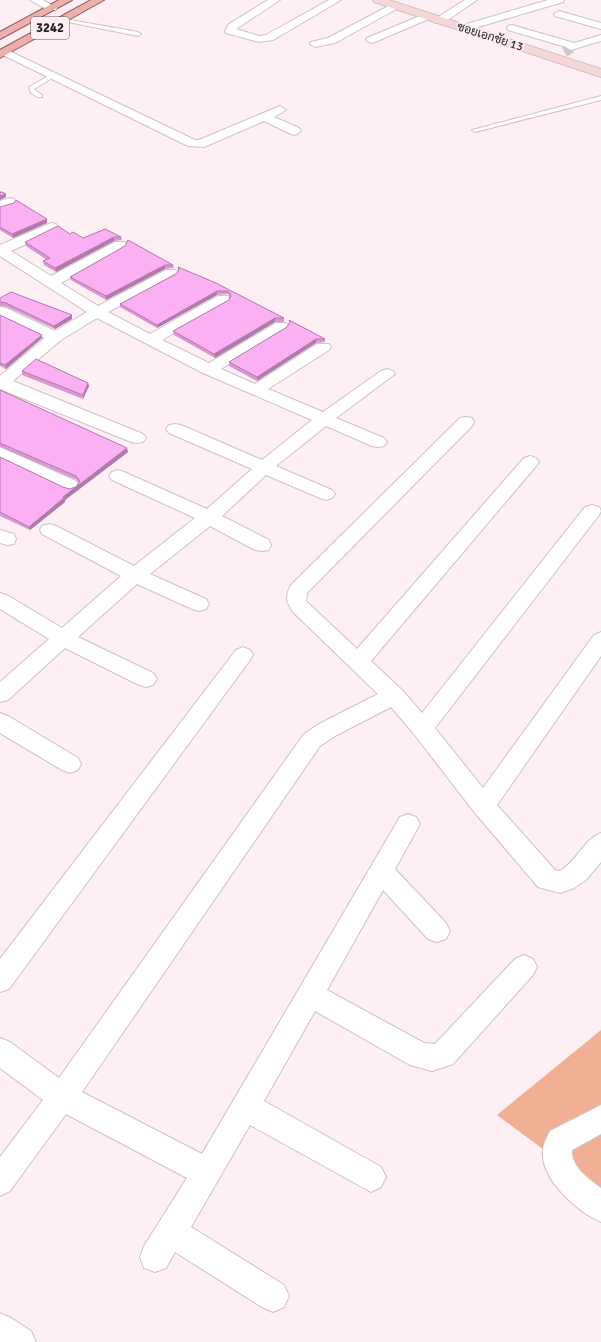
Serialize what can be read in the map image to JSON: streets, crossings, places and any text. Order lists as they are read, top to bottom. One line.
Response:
{"streets":{"main road":["3242"],"street":["ซอยเอกชัย 13"]}}
